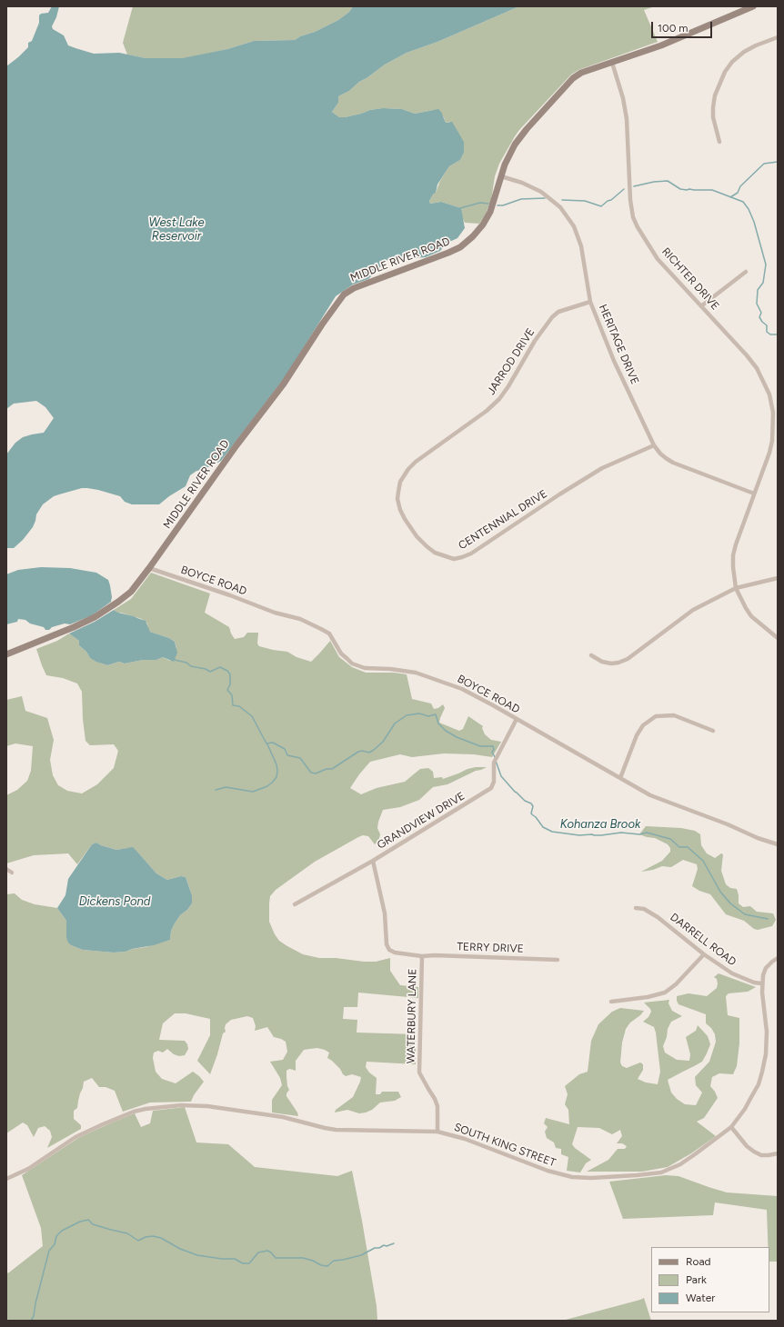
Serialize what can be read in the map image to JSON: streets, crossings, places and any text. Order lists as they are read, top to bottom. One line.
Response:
{"streets":{"main road":["MIDDLE RIVER ROAD"],"street":["RICHTER DRIVE","HERITAGE DRIVE","JARROD DRIVE","CENTENNIAL DRIVE","BOYCE ROAD","GRANDVIEW DRIVE","DARRELL ROAD","TERRY DRIVE","WATERBURY LANE","SOUTH KING STREET"]},"crossings":[["MIDDLE RIVER ROAD","RICHTER DRIVE"],["MIDDLE RIVER ROAD","HERITAGE DRIVE"],["MIDDLE RIVER ROAD","BOYCE ROAD"],["RICHTER DRIVE","HERITAGE DRIVE"],["HERITAGE DRIVE","JARROD DRIVE"],["HERITAGE DRIVE","CENTENNIAL DRIVE"],["JARROD DRIVE","CENTENNIAL DRIVE"],["BOYCE ROAD","GRANDVIEW DRIVE"],["GRANDVIEW DRIVE","WATERBURY LANE"],["DARRELL ROAD","SOUTH KING STREET"],["TERRY DRIVE","WATERBURY LANE"],["WATERBURY LANE","SOUTH KING STREET"]],"water":["West Lake Reservoir","Kohanza Brook","Dickens Pond"],"legend":["Road","Park","Water"],"scale_bar":"100 m"}
